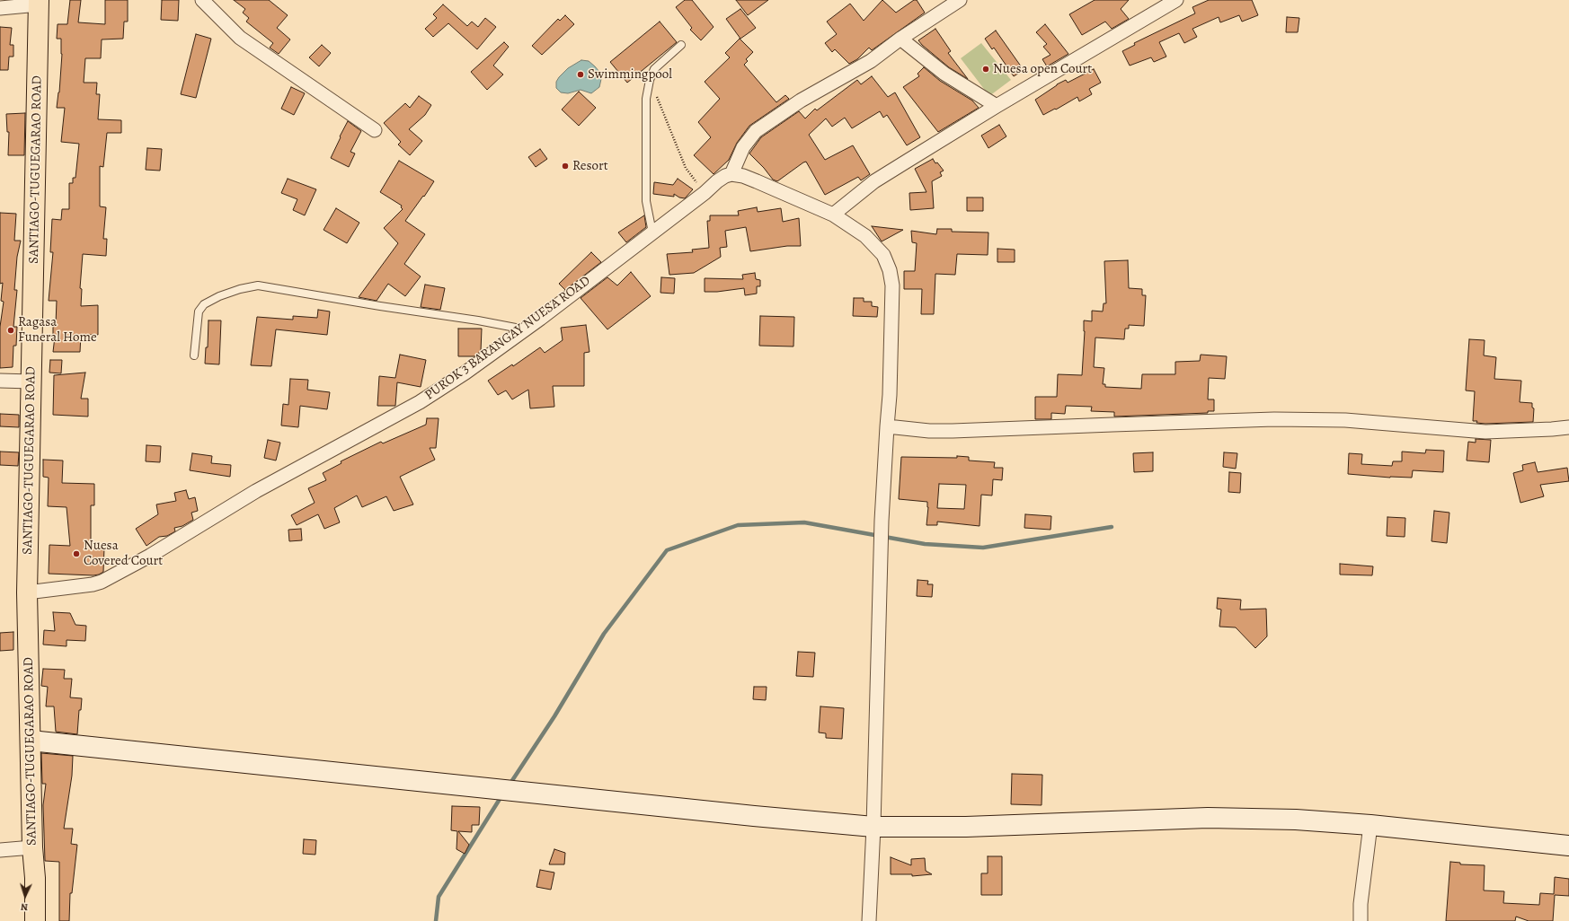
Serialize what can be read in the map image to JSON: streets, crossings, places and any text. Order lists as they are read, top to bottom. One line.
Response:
{"streets":{"highway":["SANTIAGO-TUGUEGARAO ROAD"],"street":["PUROK 3 BARANGAY NUESA ROAD"]},"crossings":[["SANTIAGO-TUGUEGARAO ROAD","PUROK 3 BARANGAY NUESA ROAD"]],"places":["Nuesa open Court","Swimmingpool","Resort","Ragasa Funeral Home","Nuesa Covered Court"],"north":"bottom"}
